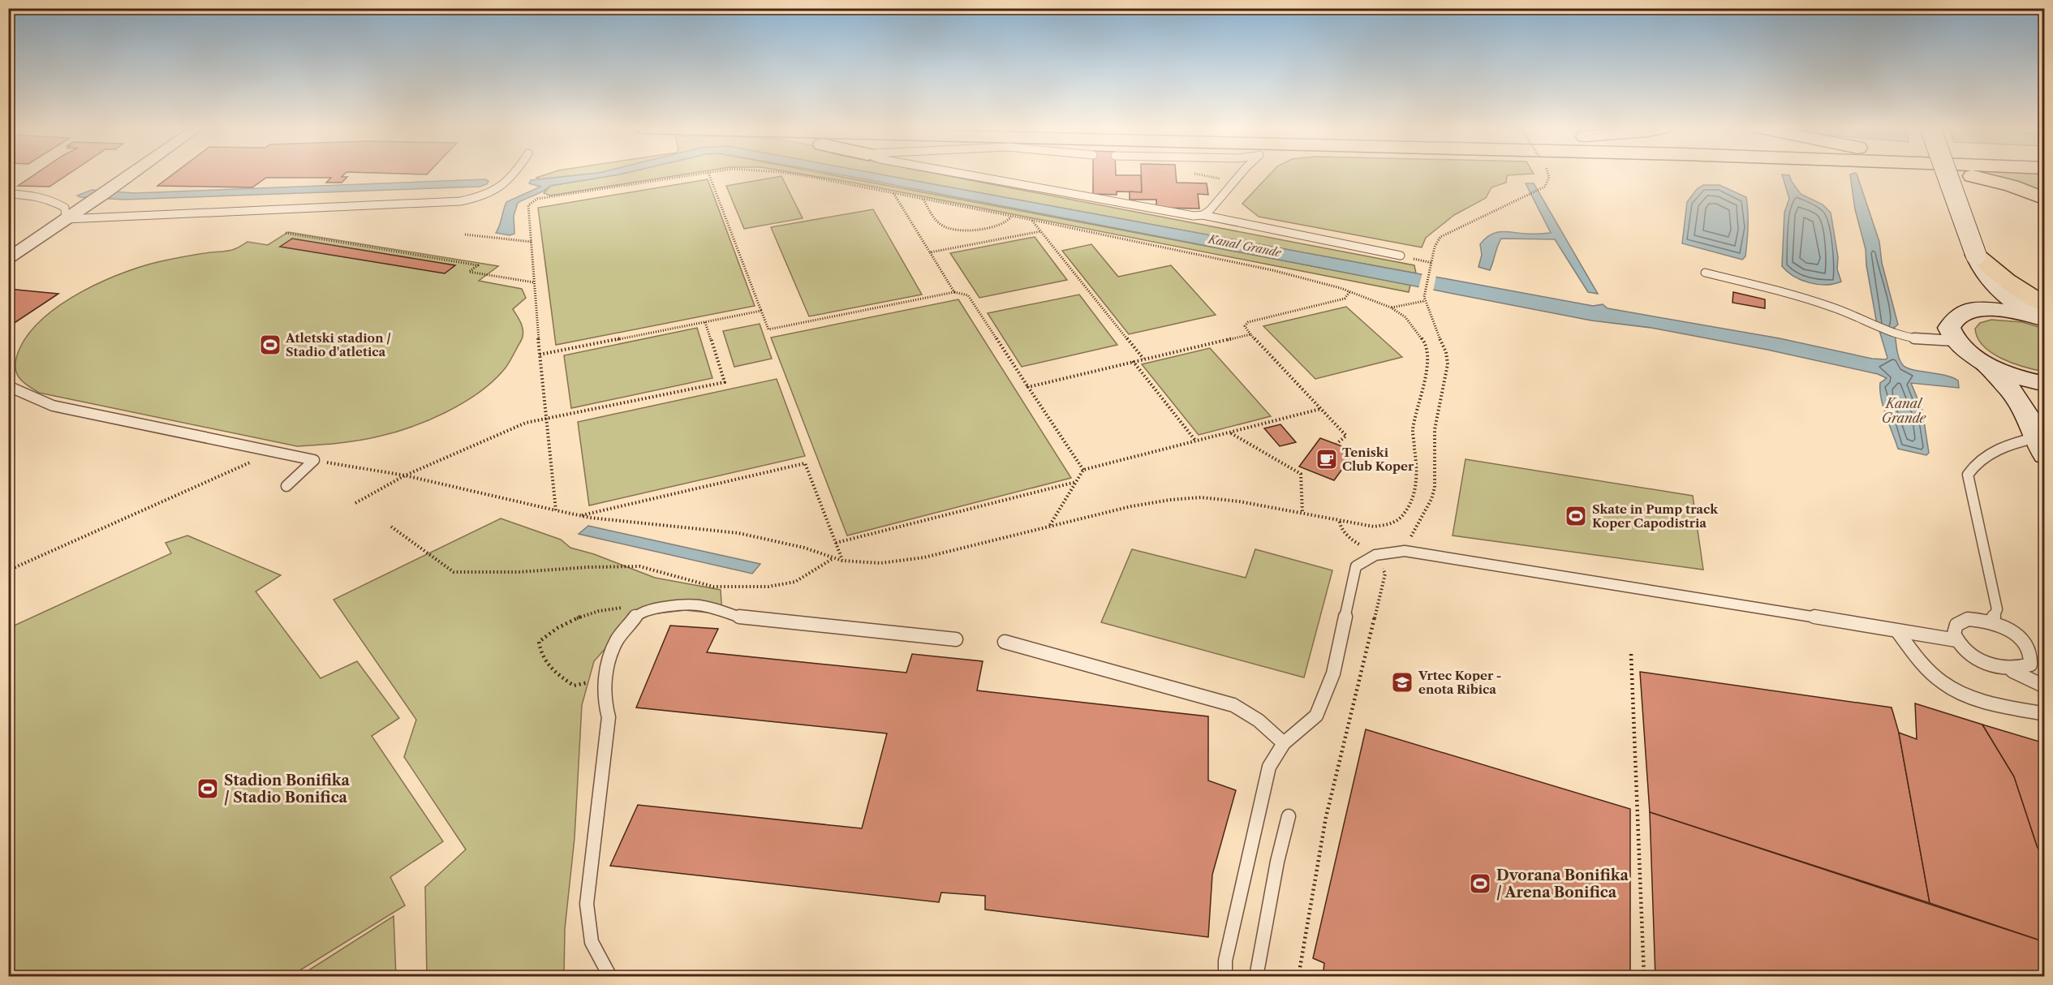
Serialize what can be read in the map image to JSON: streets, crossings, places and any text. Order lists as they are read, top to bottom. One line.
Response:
{"water":["Kanal Grande"],"places":{"sports":["Atletski stadion / Stadio d'atletica","Skate in Pump track Koper Capodistria","Stadion Bonifika / Stadio Bonifica","Dvorana Bonifika / Arena Bonifica"],"cafe":["Teniski Club Koper"],"school or university":["Vrtec Koper - enota Ribica"]}}
